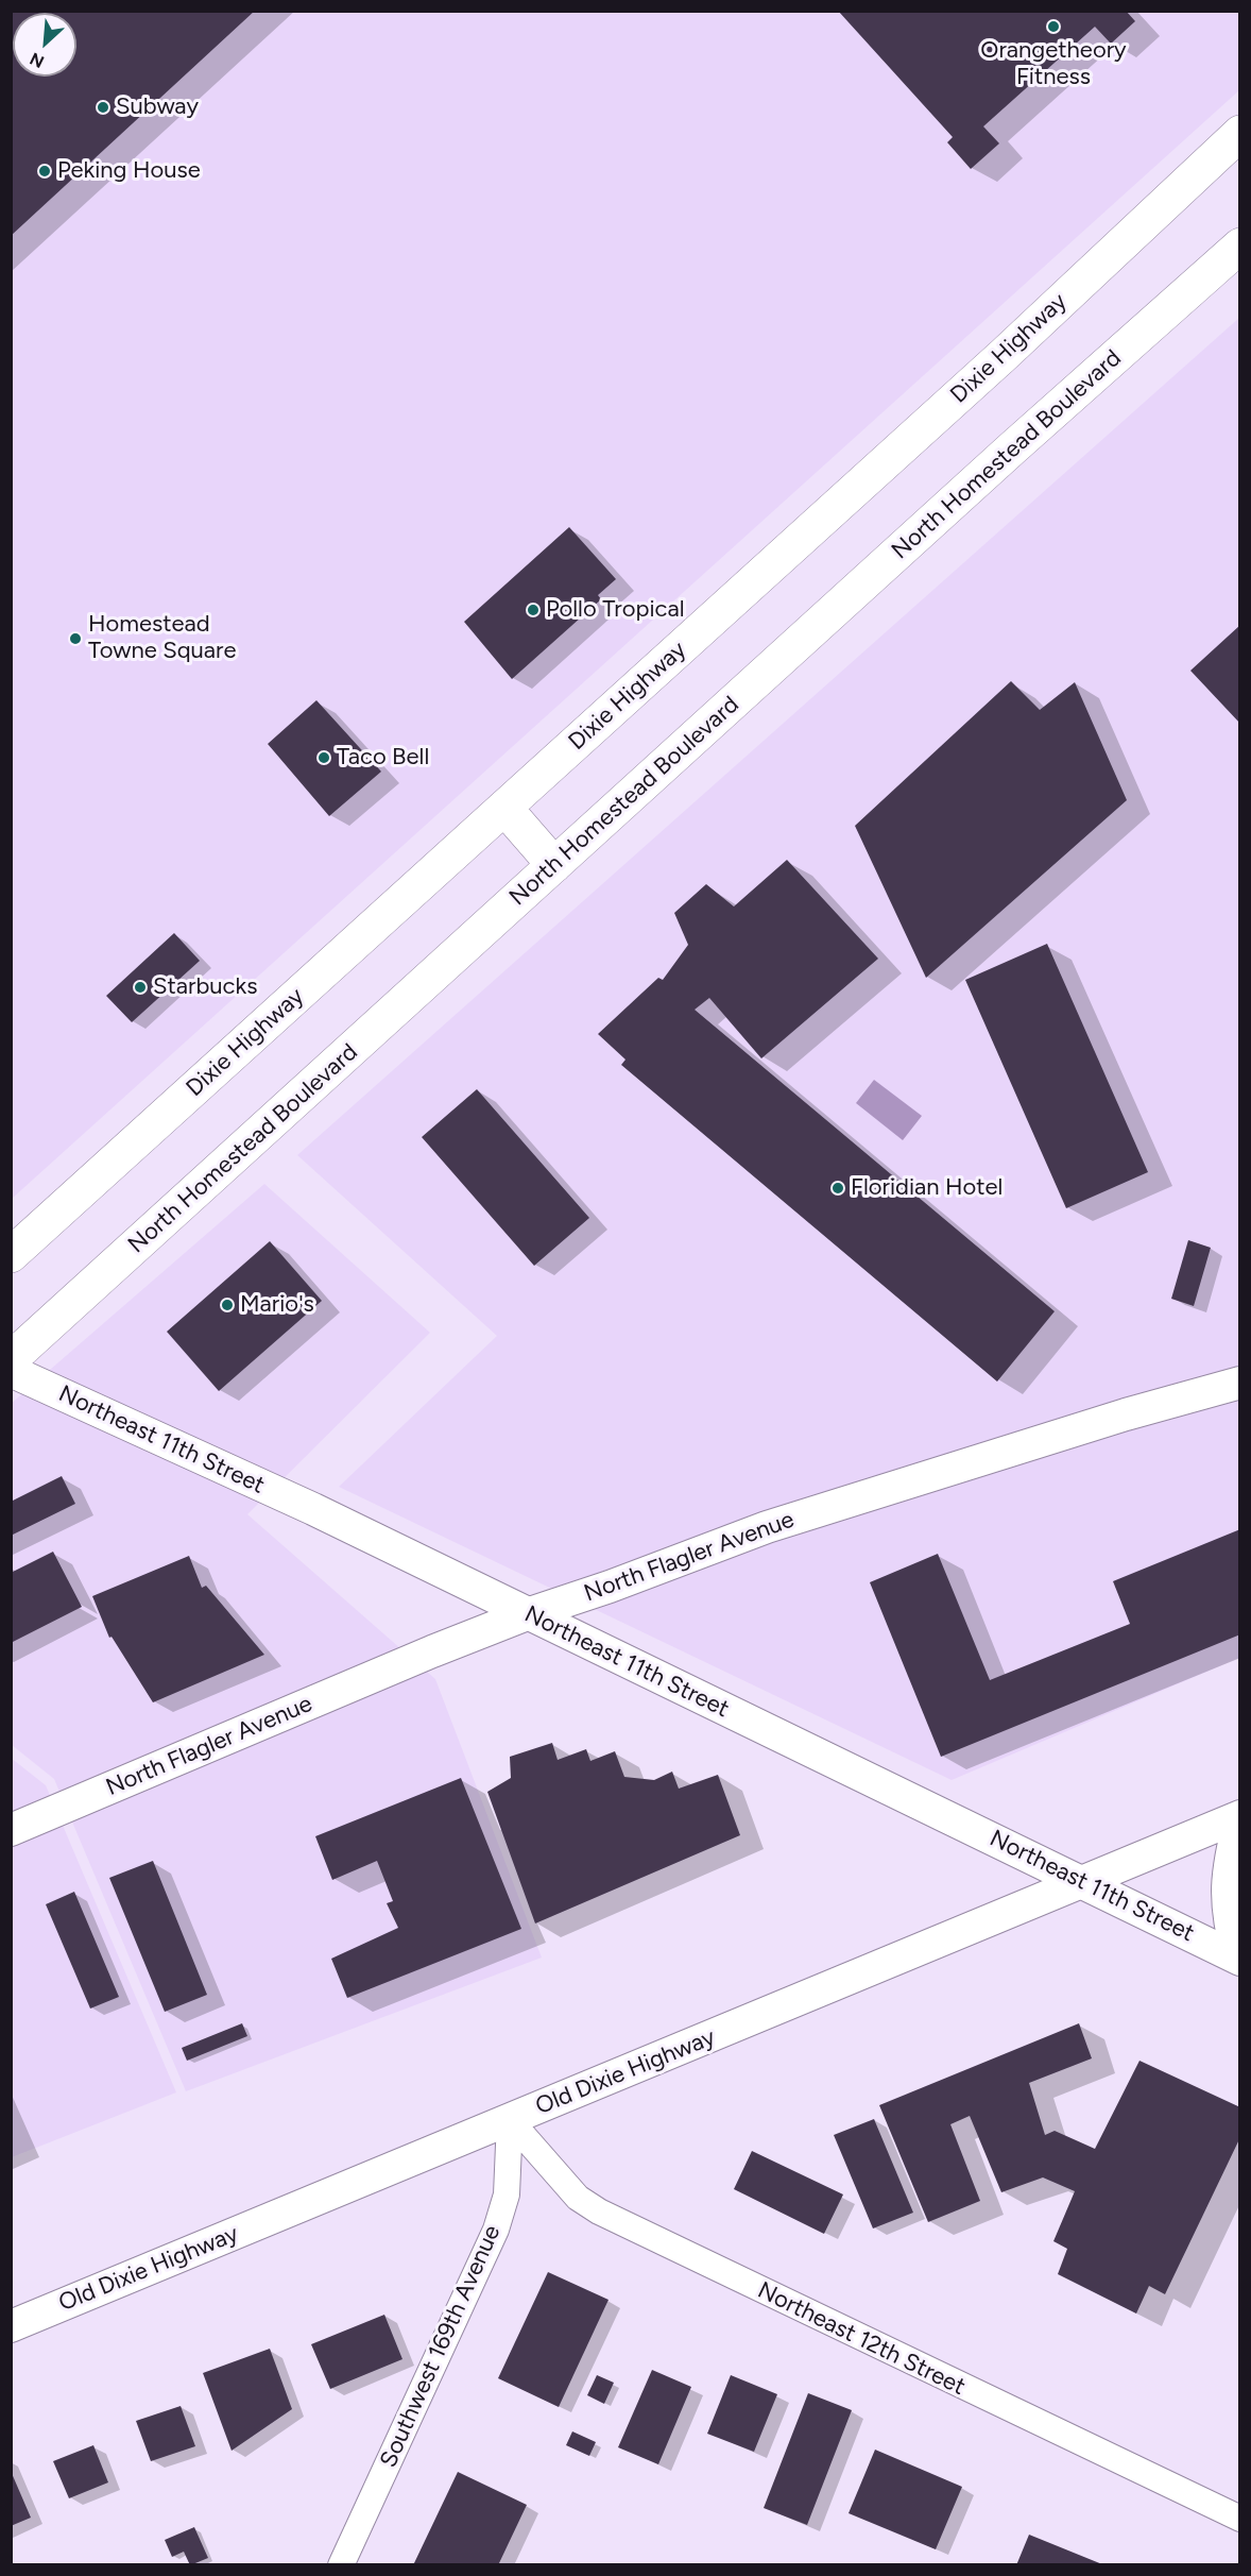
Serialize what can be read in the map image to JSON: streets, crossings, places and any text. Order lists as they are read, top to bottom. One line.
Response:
{"streets":{"highway":["Dixie Highway","North Homestead Boulevard"],"street":["Northeast 11th Street","North Flagler Avenue","Old Dixie Highway","Northeast 12th Street","Southwest 169th Avenue"]},"crossings":[["Northeast 11th Street","North Flagler Avenue"],["Northeast 11th Street","Old Dixie Highway"],["Old Dixie Highway","Northeast 12th Street"],["Old Dixie Highway","Southwest 169th Avenue"],["Northeast 12th Street","Southwest 169th Avenue"]],"places":["Orangetheory Fitness","Subway","Peking House","Pollo Tropical","Homestead Towne Square","Taco Bell","Starbucks","Floridian Hotel","Mario's"],"north":"bottom left"}
